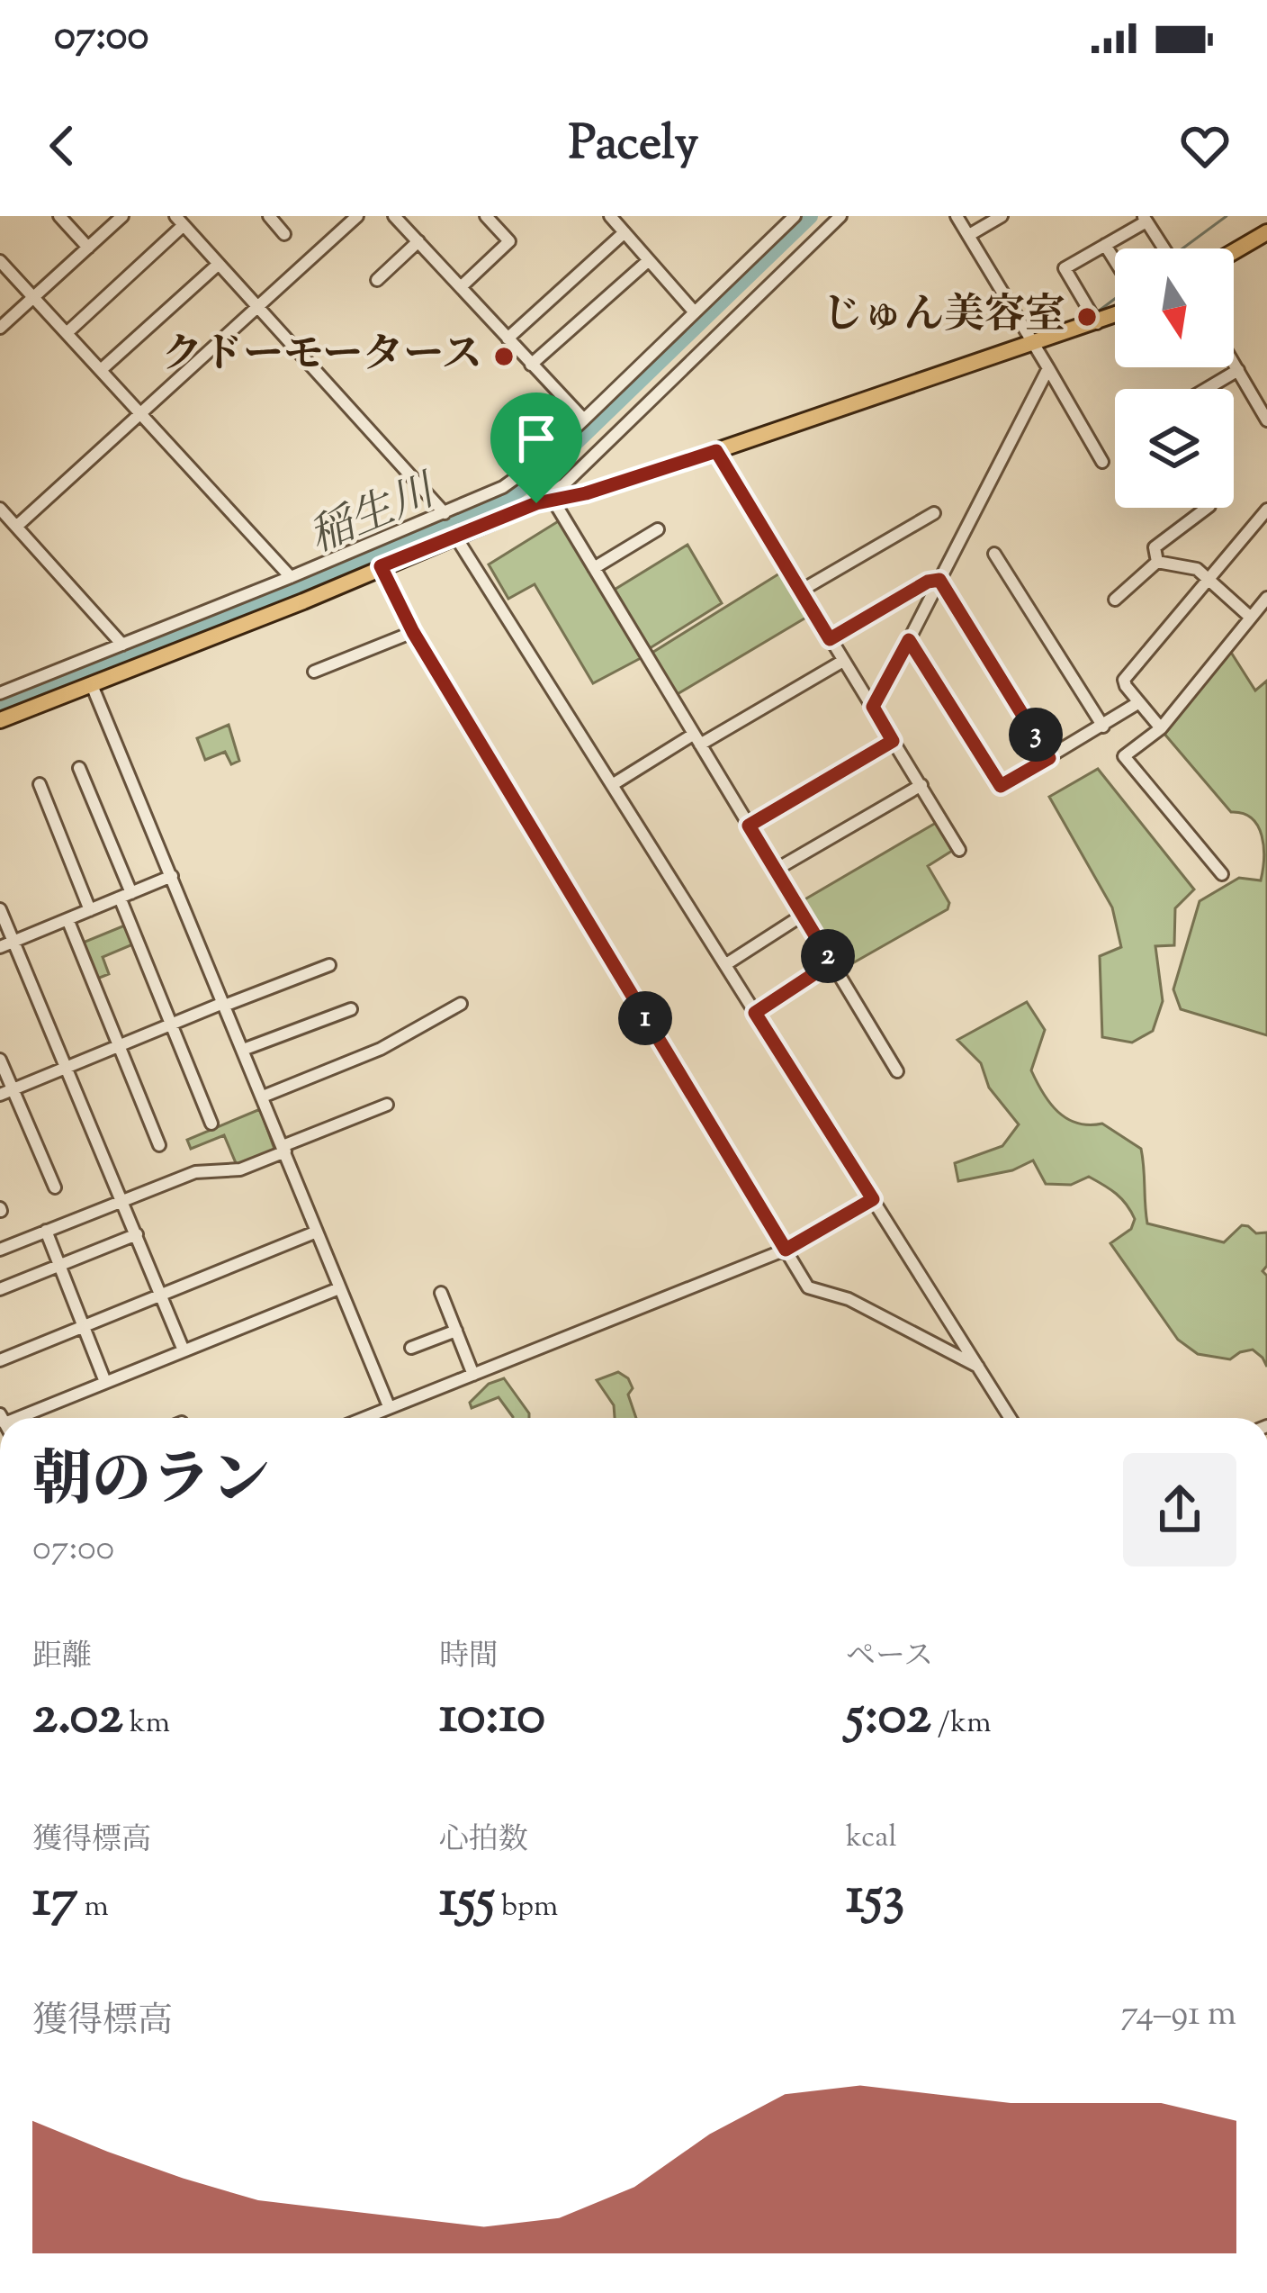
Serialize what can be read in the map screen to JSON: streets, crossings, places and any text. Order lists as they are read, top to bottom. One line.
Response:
{"water":["稲生川"],"places":["じゅん美容室","クドーモータース"],"north":"bottom","page":{"status":"07:00","header":"Pacely","pins":["3","2","1"],"heading":["朝のラン","07:00"],"stats":[["距離","2.02 km"],["時間","10:10"],["ペース","5:02 /km"],["獲得標高","17 m"],["心拍数","155 bpm"],["kcal","153"]],"chart":["獲得標高","74–91 m"]}}
